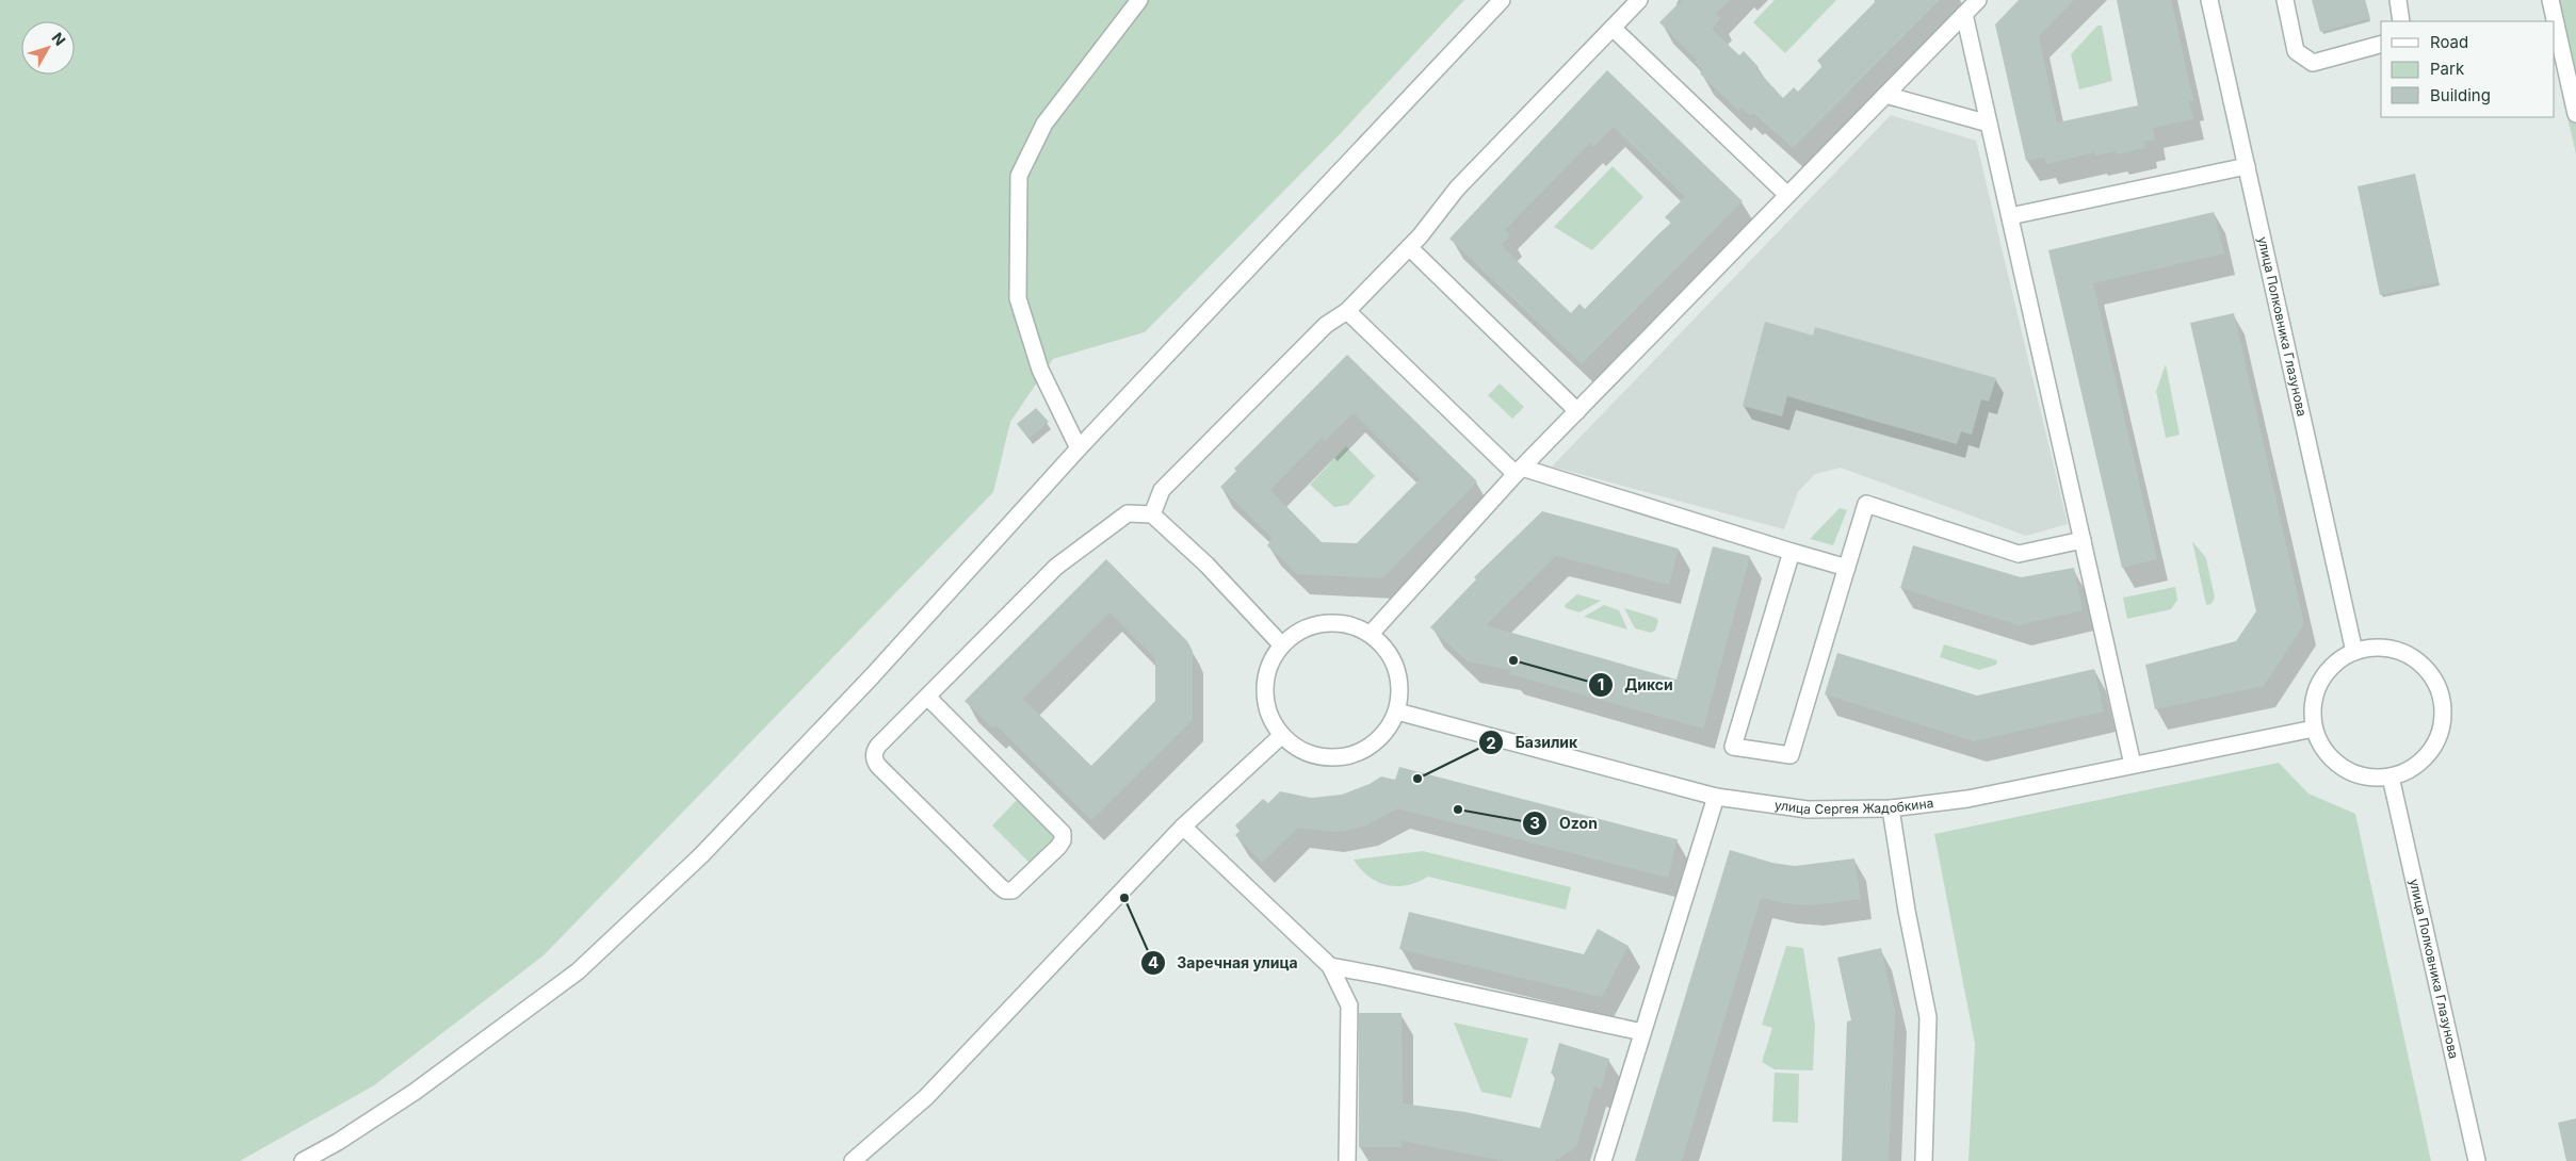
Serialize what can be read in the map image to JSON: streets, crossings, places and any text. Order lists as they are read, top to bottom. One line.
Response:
{"streets":{"street":["улица Полковника Глазунова","улица Сергея Жадобкина"]},"crossings":[["улица Полковника Глазунова","улица Сергея Жадобкина"]],"places":["Дикси","Базилик","Ozon","Заречная улица"],"legend":["Road","Park","Building"],"north":"top right"}
